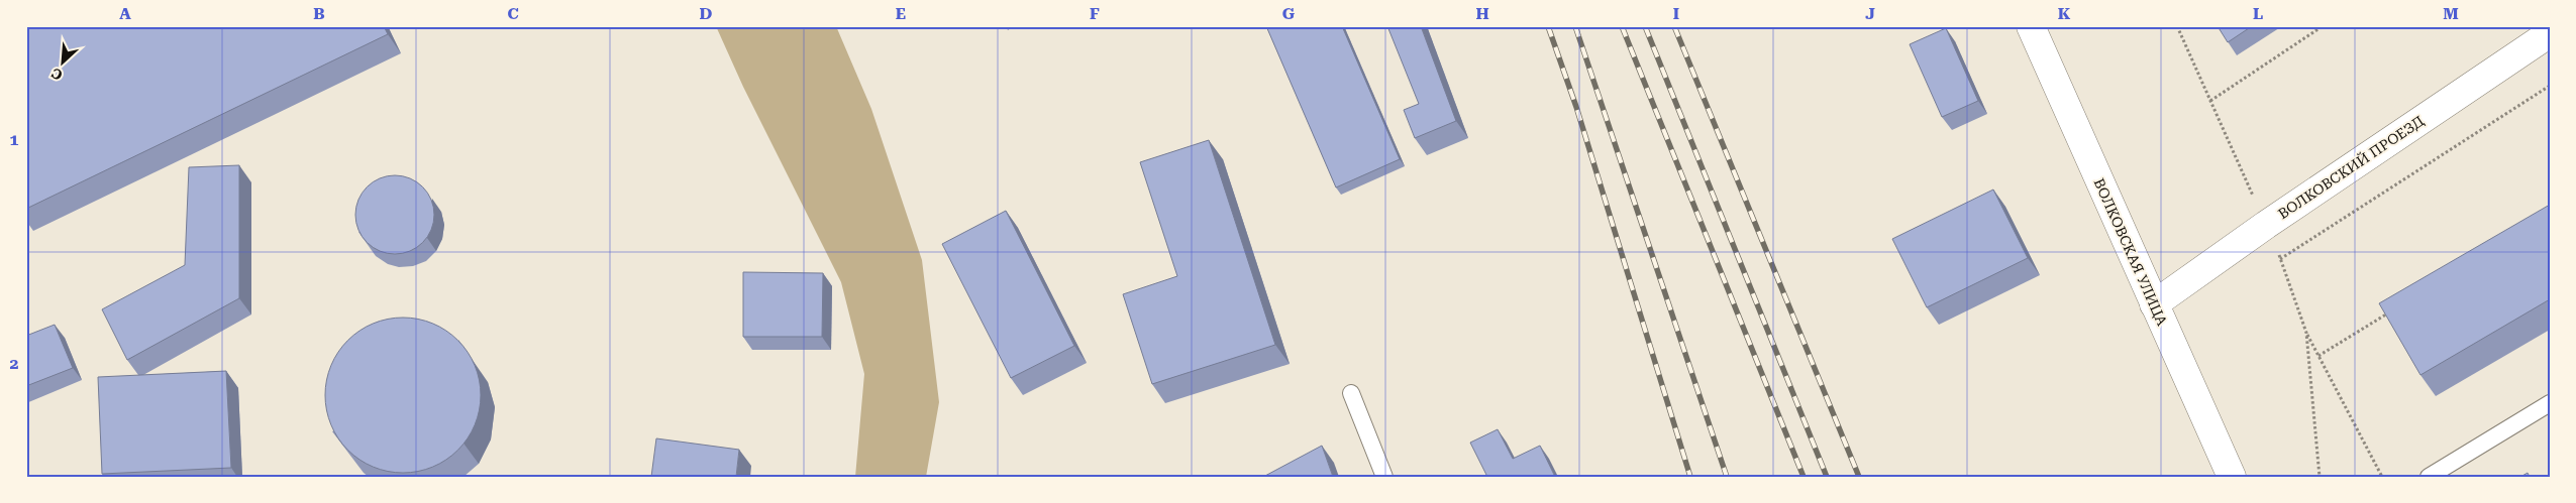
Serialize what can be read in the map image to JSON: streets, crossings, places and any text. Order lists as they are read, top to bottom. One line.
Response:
{"streets":{"main road":["ВОЛКОВСКИЙ ПРОЕЗД","ВОЛКОВСКАЯ УЛИЦА"]},"crossings":[["ВОЛКОВСКИЙ ПРОЕЗД","ВОЛКОВСКАЯ УЛИЦА"]],"north":"bottom left","grid":{"columns":["A","B","C","D","E","F","G","H","I","J","K","L","M"],"rows":["1","2"]}}
